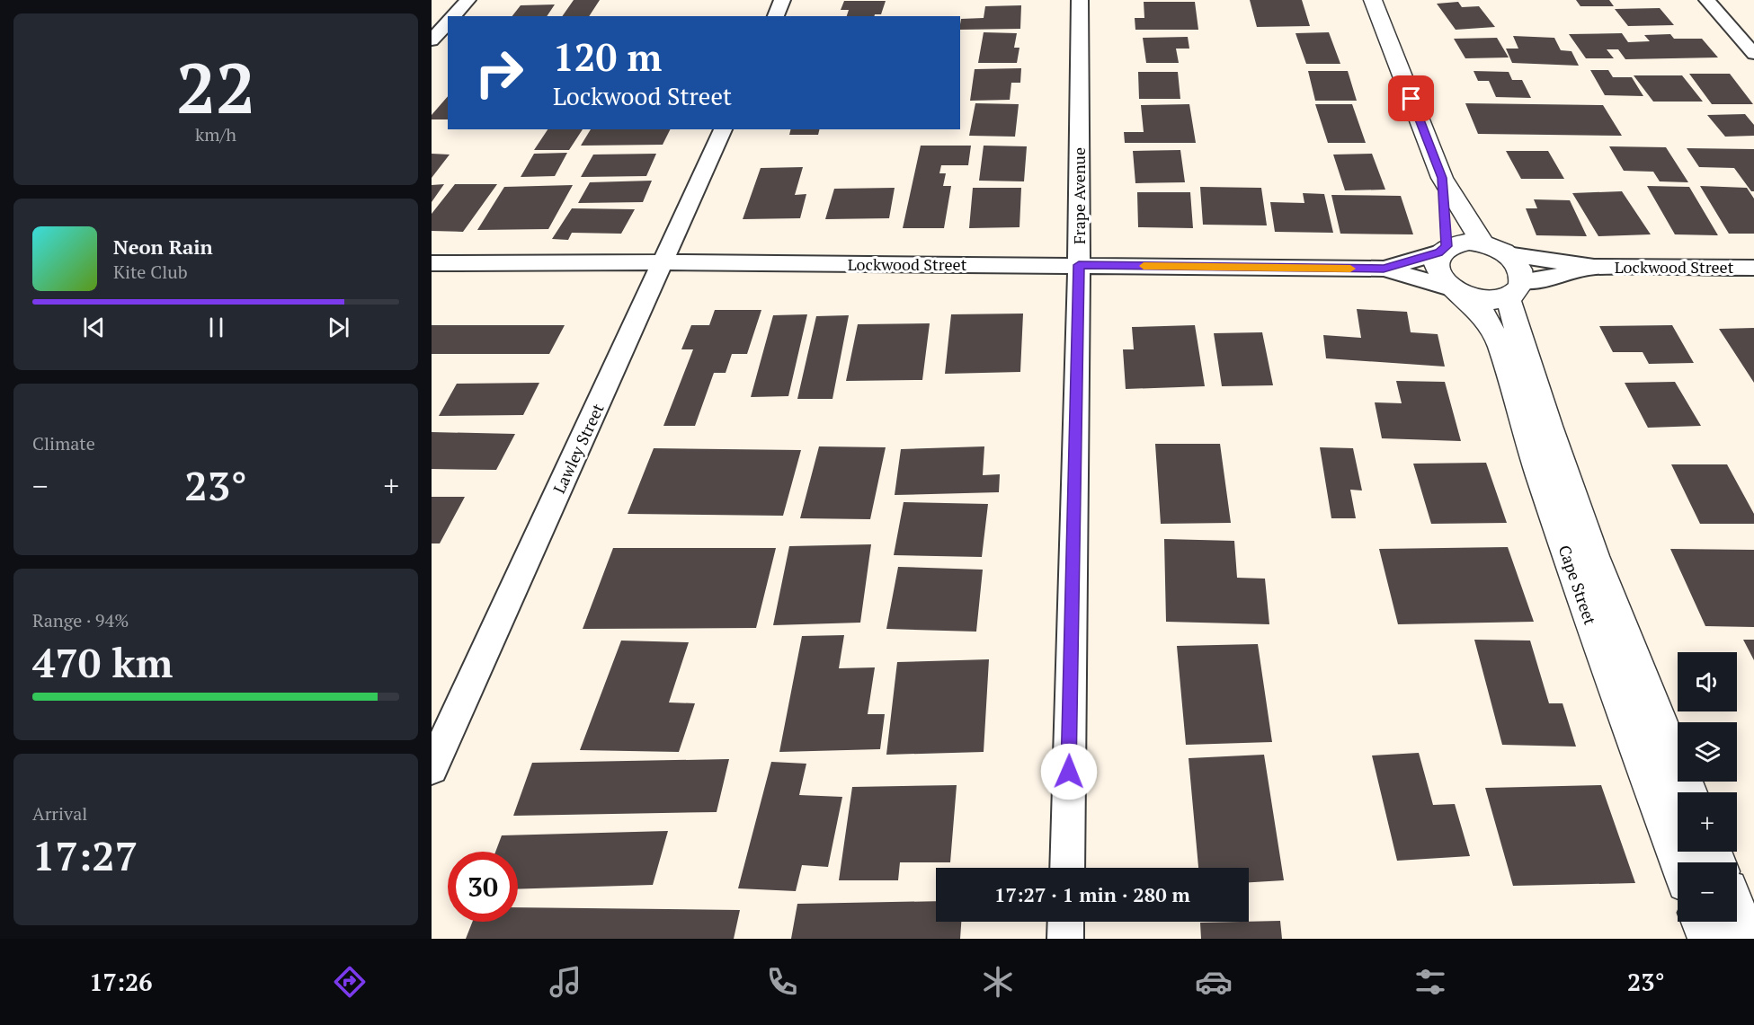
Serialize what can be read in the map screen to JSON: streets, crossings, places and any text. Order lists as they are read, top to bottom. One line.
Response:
{"streets":{"street":["Frape Avenue","Lockwood Street","Lawley Street","Cape Street"]},"crossings":[["Frape Avenue","Lockwood Street"],["Lockwood Street","Lawley Street"],["Lockwood Street","Cape Street"]],"page":{"tile":[["22","km/h"],"Climate",["Range · 94%","470 km"],["Arrival","17:27"]],"turn":["120 m","Lockwood Street"],"song":["Neon Rain","Kite Club"],"heat":["−","23°","+"],"map_buttons":["+","−"],"limit":"30","trip":"17:27 · 1 min · 280 m","tabs":["17:26","23°"]}}
